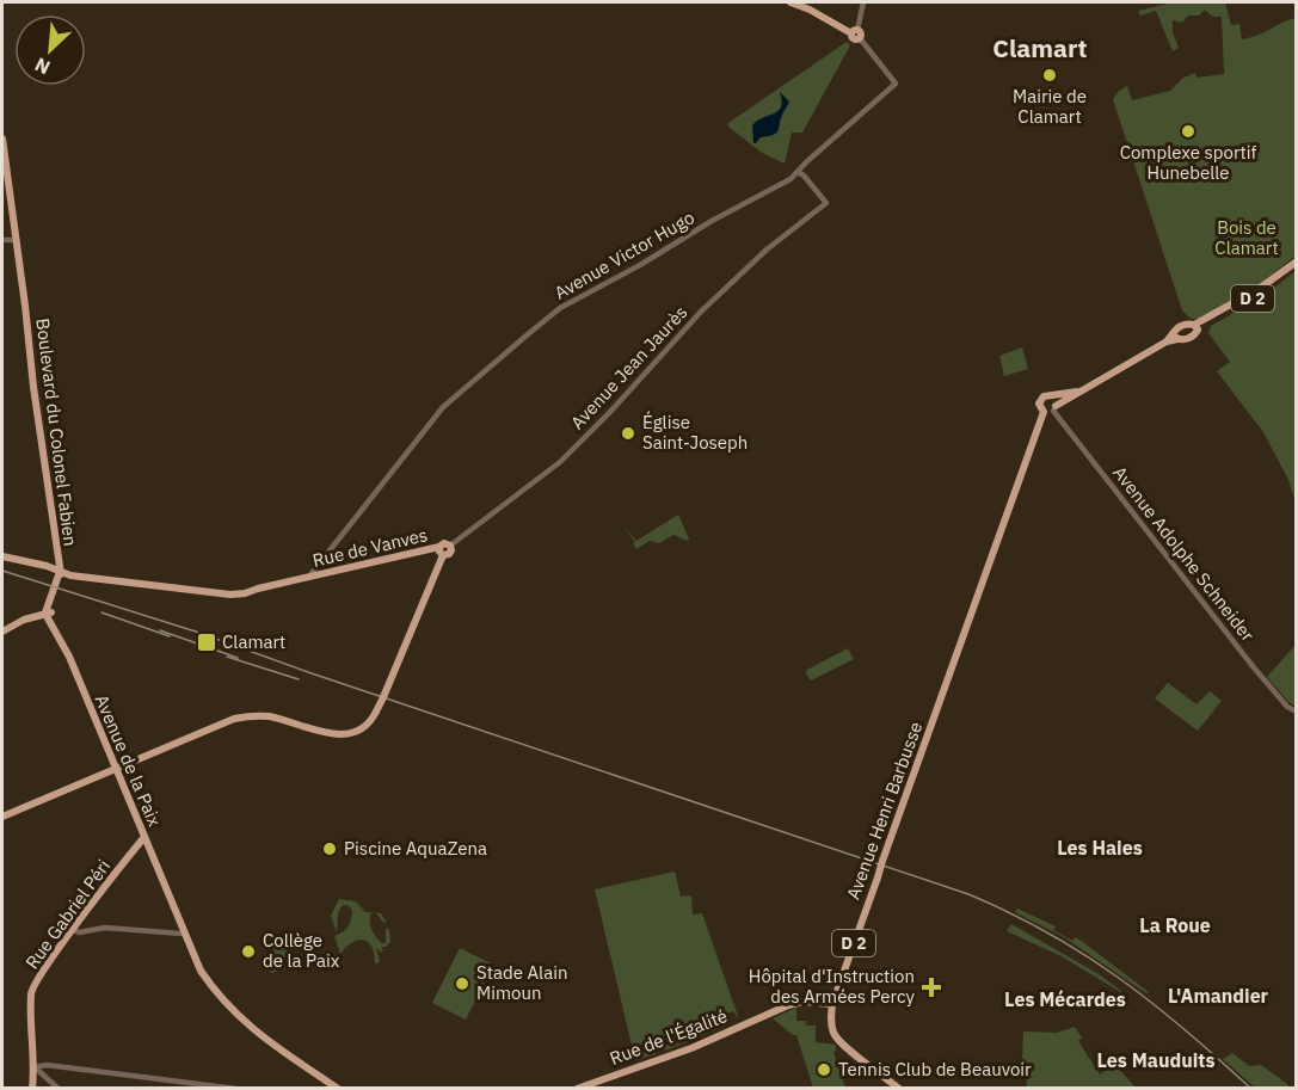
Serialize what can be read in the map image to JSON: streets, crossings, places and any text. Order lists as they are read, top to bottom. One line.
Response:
{"streets":{"main road":["D 2","Boulevard du Colonel Fabien","Rue de Vanves","Avenue de la Paix","Avenue Henri Barbusse","Rue Gabriel Péri","Rue de l'Égalité"],"street":["Avenue Victor Hugo","Avenue Jean Jaurès","Avenue Adolphe Schneider"]},"crossings":[["Avenue Victor Hugo","Avenue Jean Jaurès"],["Avenue Victor Hugo","Rue de Vanves"],["Boulevard du Colonel Fabien","Rue de Vanves"],["Avenue Adolphe Schneider","Avenue Henri Barbusse"],["Avenue de la Paix","Rue Gabriel Péri"],["Avenue Henri Barbusse","Rue de l'Égalité"]],"districts":["Clamart","Les Haies","La Roue","L'Amandier","Les Mécardes","Les Mauduits"],"parks":["Bois de Clamart"],"places":{"other":["Mairie de Clamart","Complexe sportif Hunebelle","Église Saint-Joseph","Piscine AquaZena","Collège de la Paix","Stade Alain Mimoun","Tennis Club de Beauvoir"],"transit":["Clamart"],"health":["Hôpital d'Instruction des Armées Percy"]},"north":"bottom left"}
